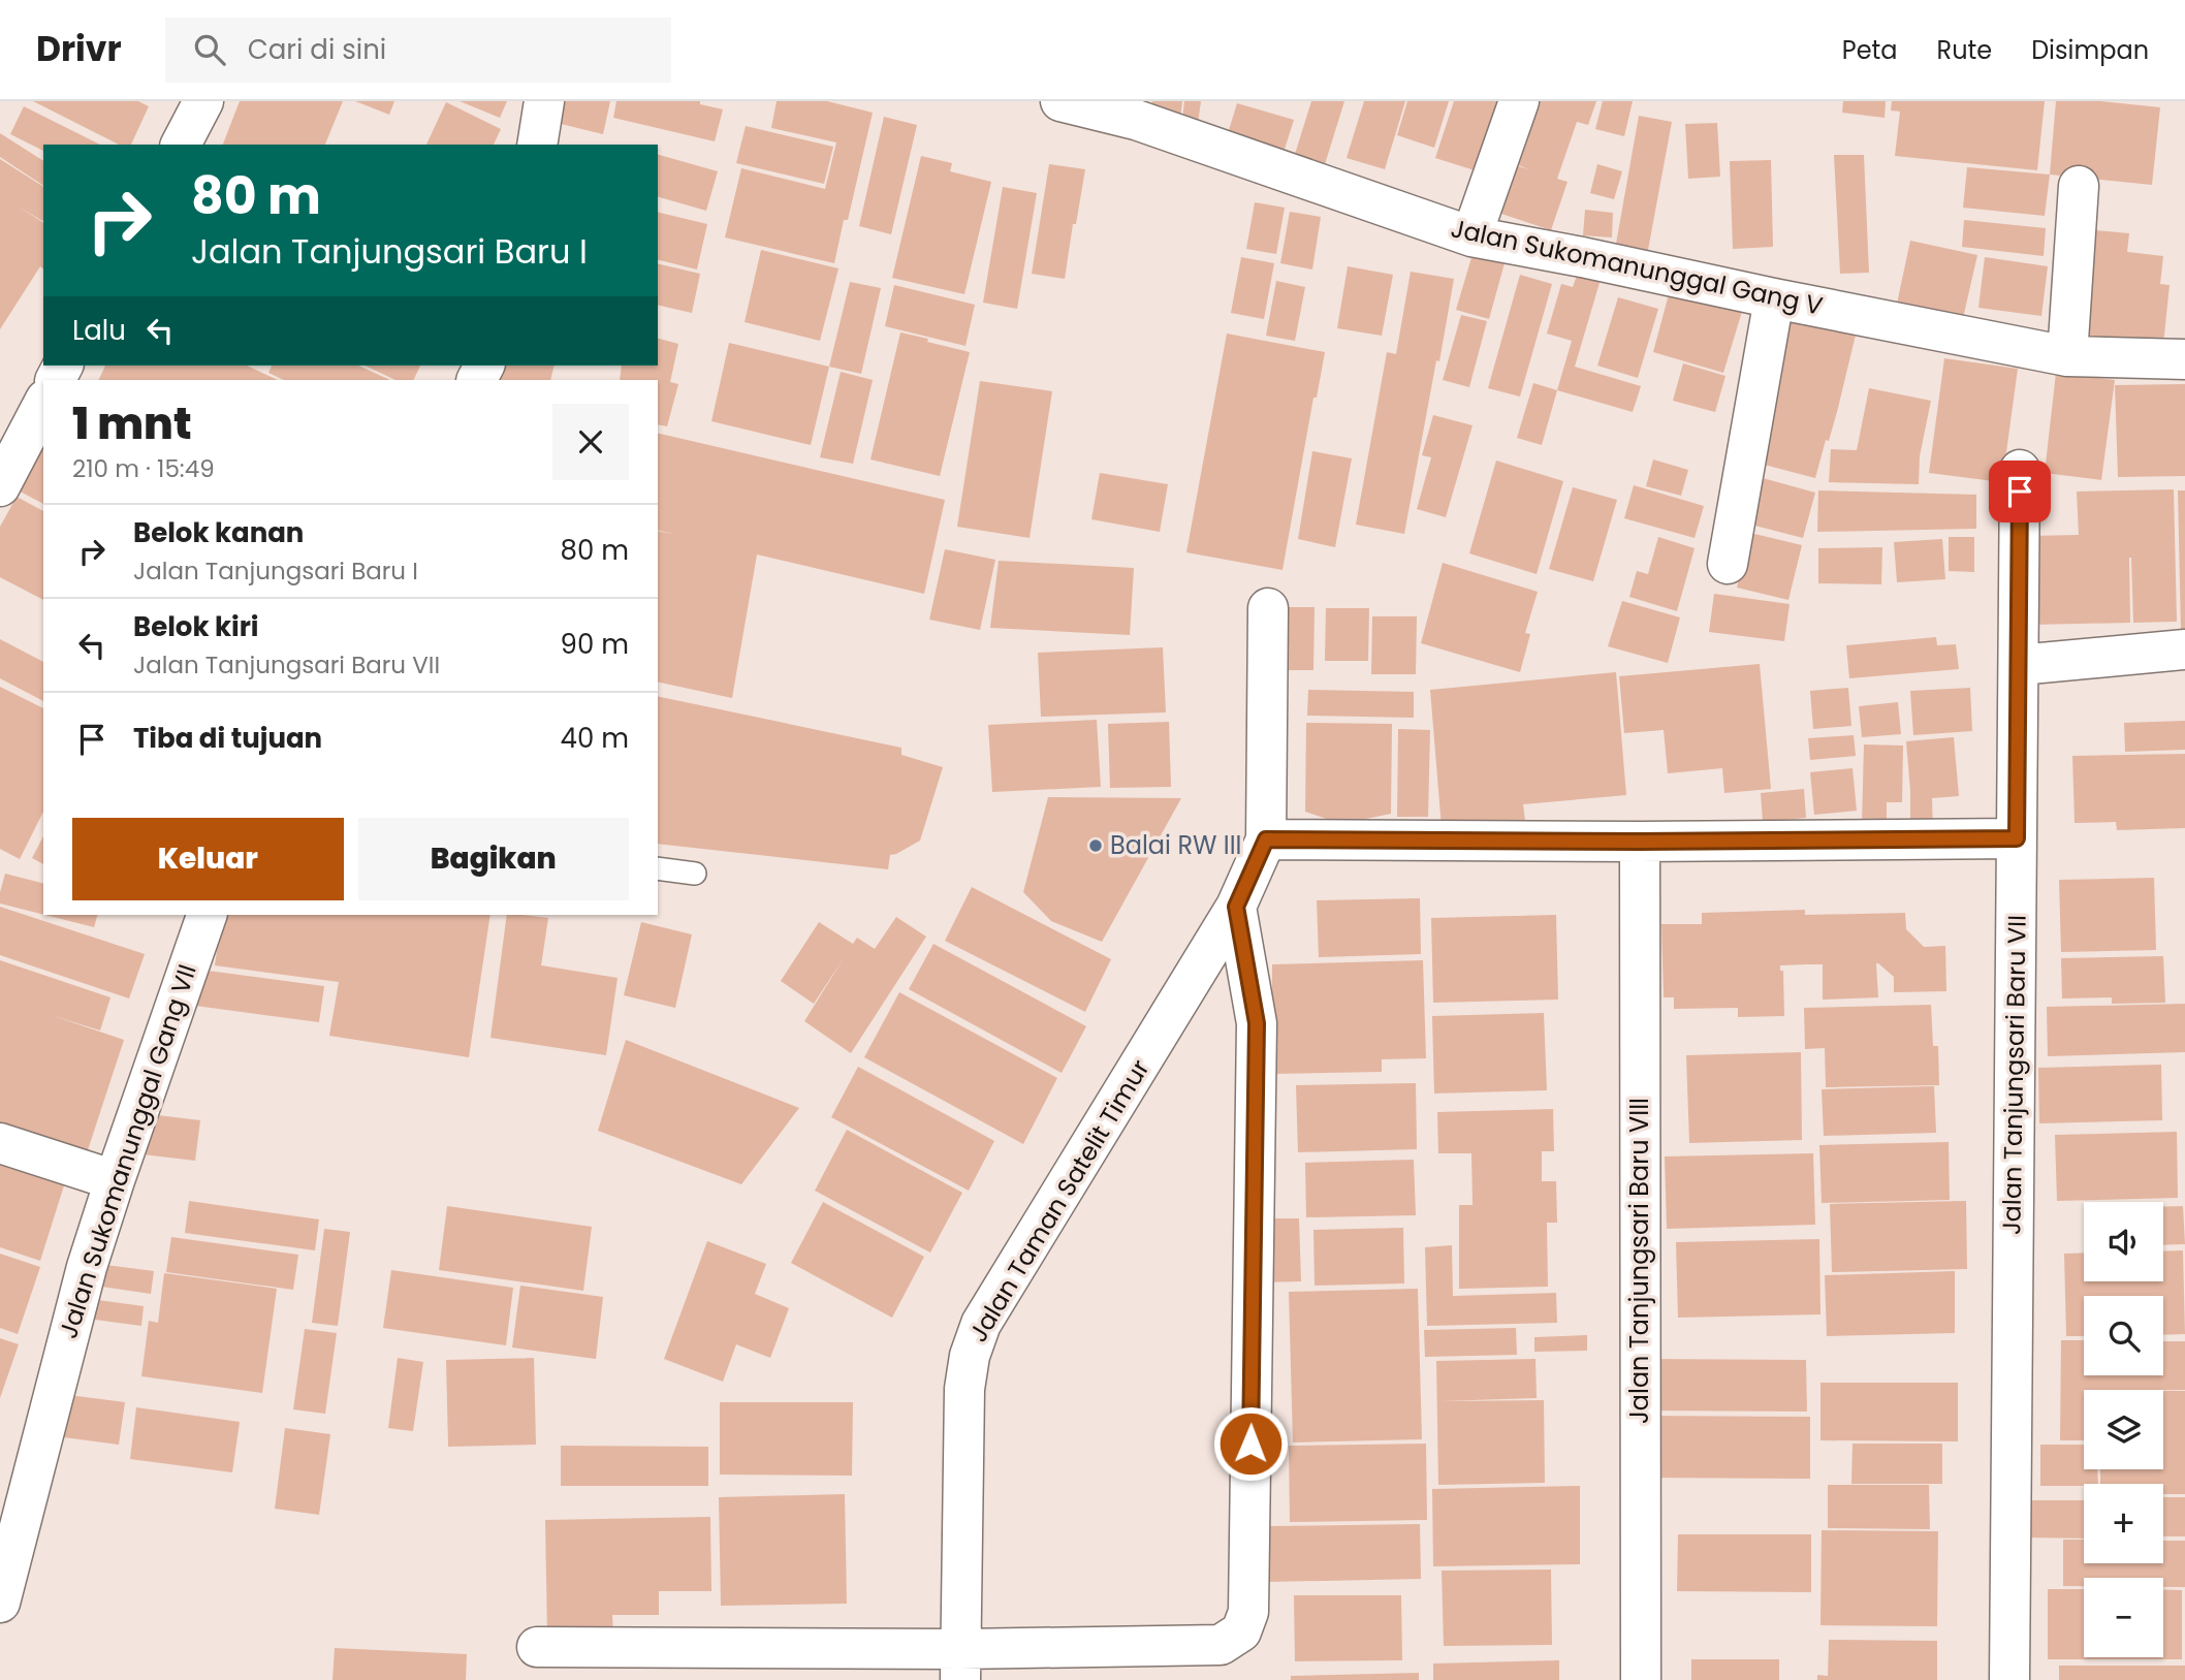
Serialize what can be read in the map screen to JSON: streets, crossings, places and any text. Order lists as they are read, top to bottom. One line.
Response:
{"streets":{"street":["Jalan Sukomanunggal Gang V","Jalan Tanjungsari Baru VII","Jalan Sukomanunggal Gang VII","Jalan Taman Satelit Timur","Jalan Tanjungsari Baru VIII"]},"places":["Balai RW III"],"page":{"header":"Drivr","search":"Cari di sini","nav":["Peta","Rute","Disimpan"],"turn":["80 m","Jalan Tanjungsari Baru I"],"then":"Lalu","heading":["1 mnt","210 m · 15:49"],"list":[{"name":"Belok kanan","note":"Jalan Tanjungsari Baru I","value":"80 m"},{"name":"Belok kiri","note":"Jalan Tanjungsari Baru VII","value":"90 m"},{"name":"Tiba di tujuan","value":"40 m"}],"buttons":["Keluar","Bagikan"],"map_buttons":["+","−"]}}
